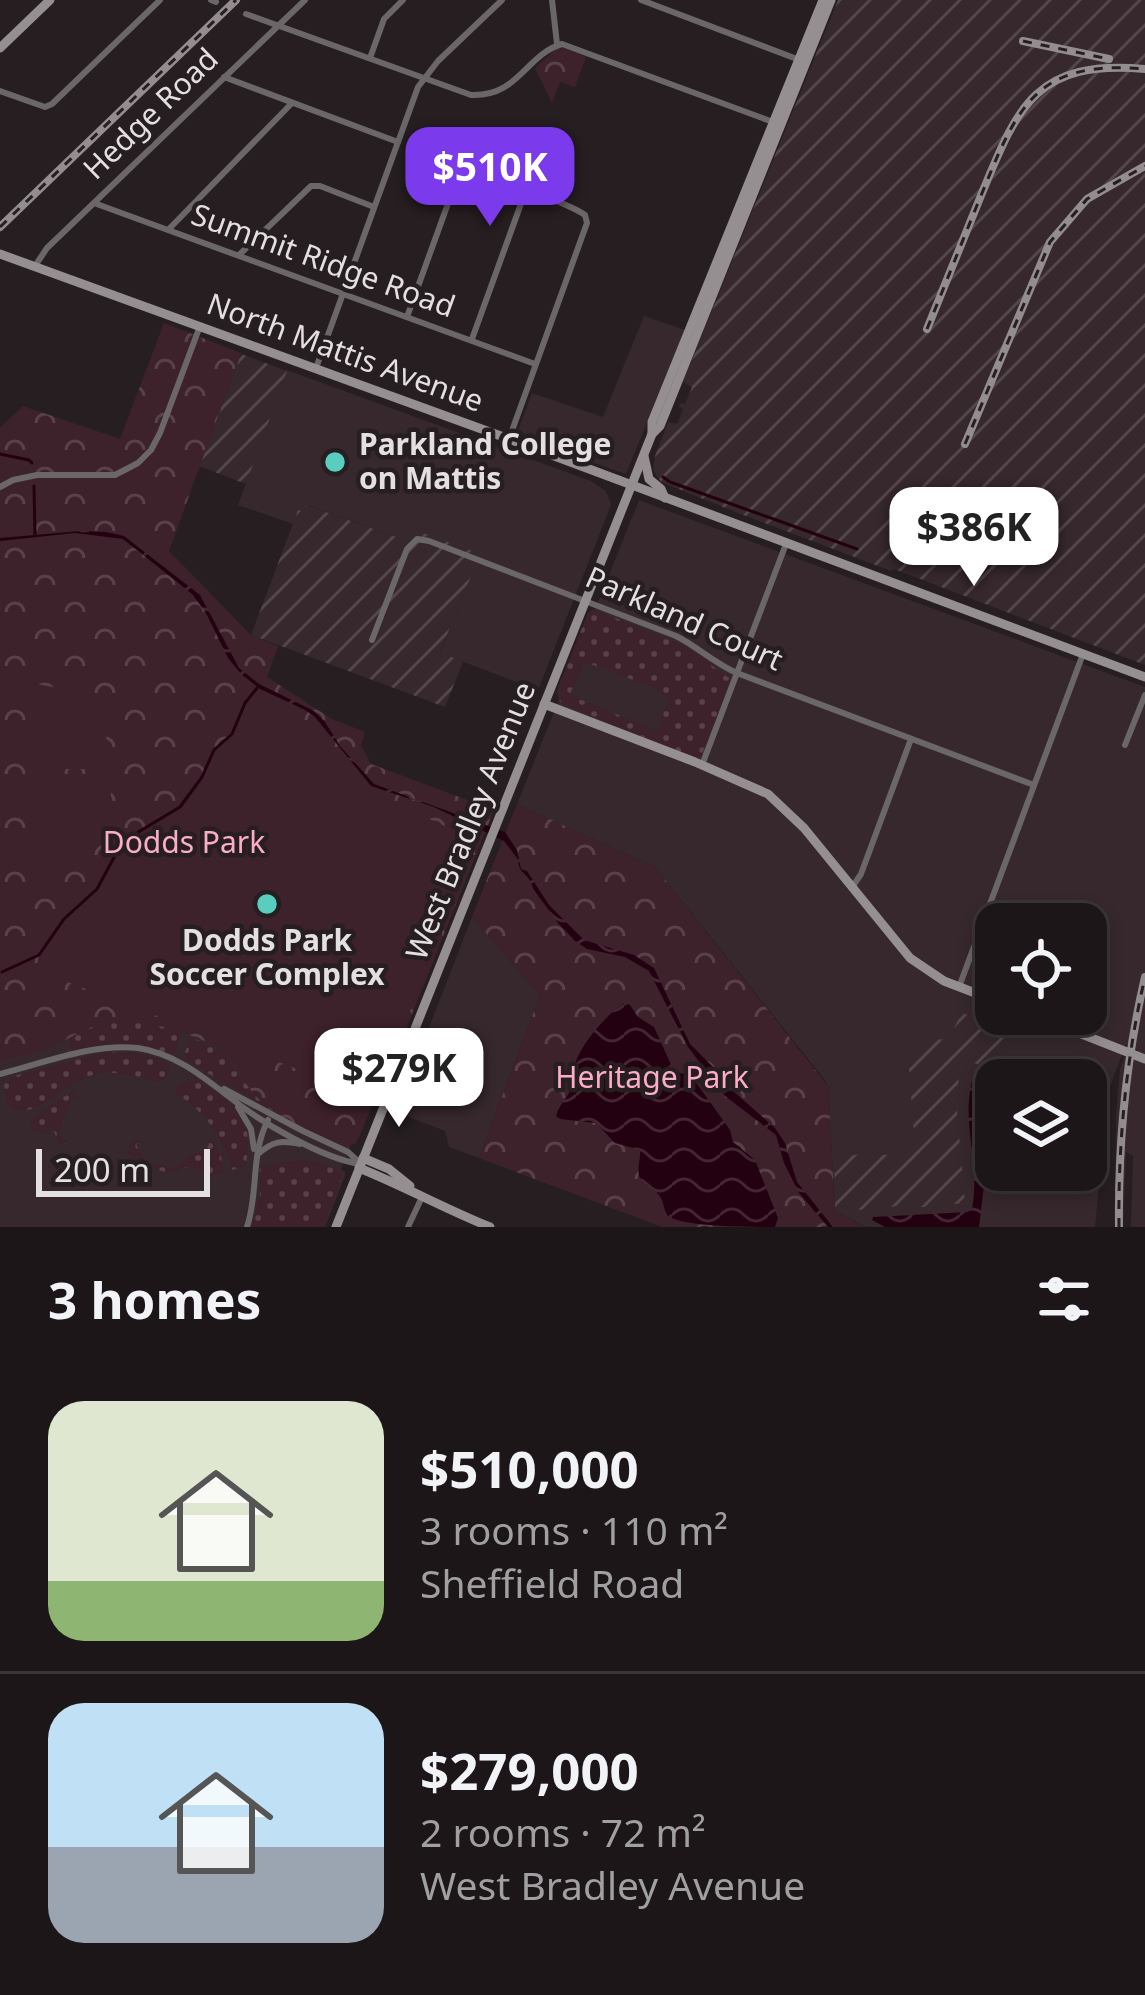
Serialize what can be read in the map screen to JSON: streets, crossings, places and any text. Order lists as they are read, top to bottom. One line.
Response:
{"streets":{"main road":["North Mattis Avenue","West Bradley Avenue"],"street":["Hedge Road","Summit Ridge Road","Parkland Court"]},"crossings":[["Hedge Road","Summit Ridge Road"],["Hedge Road","North Mattis Avenue"],["North Mattis Avenue","West Bradley Avenue"],["Parkland Court","West Bradley Avenue"]],"parks":["Dodds Park","Heritage Park"],"places":["Parkland College on Mattis","Dodds Park Soccer Complex"],"scale_bar":"200 m","page":{"price":["$510K","$386K","$279K"],"scale":"200 m","heading":"3 homes","list":[{"name":"$510,000","note":"3 rooms · 110 m² · Sheffield Road"},{"name":"$279,000","note":"2 rooms · 72 m² · West Bradley Avenue"}]}}
